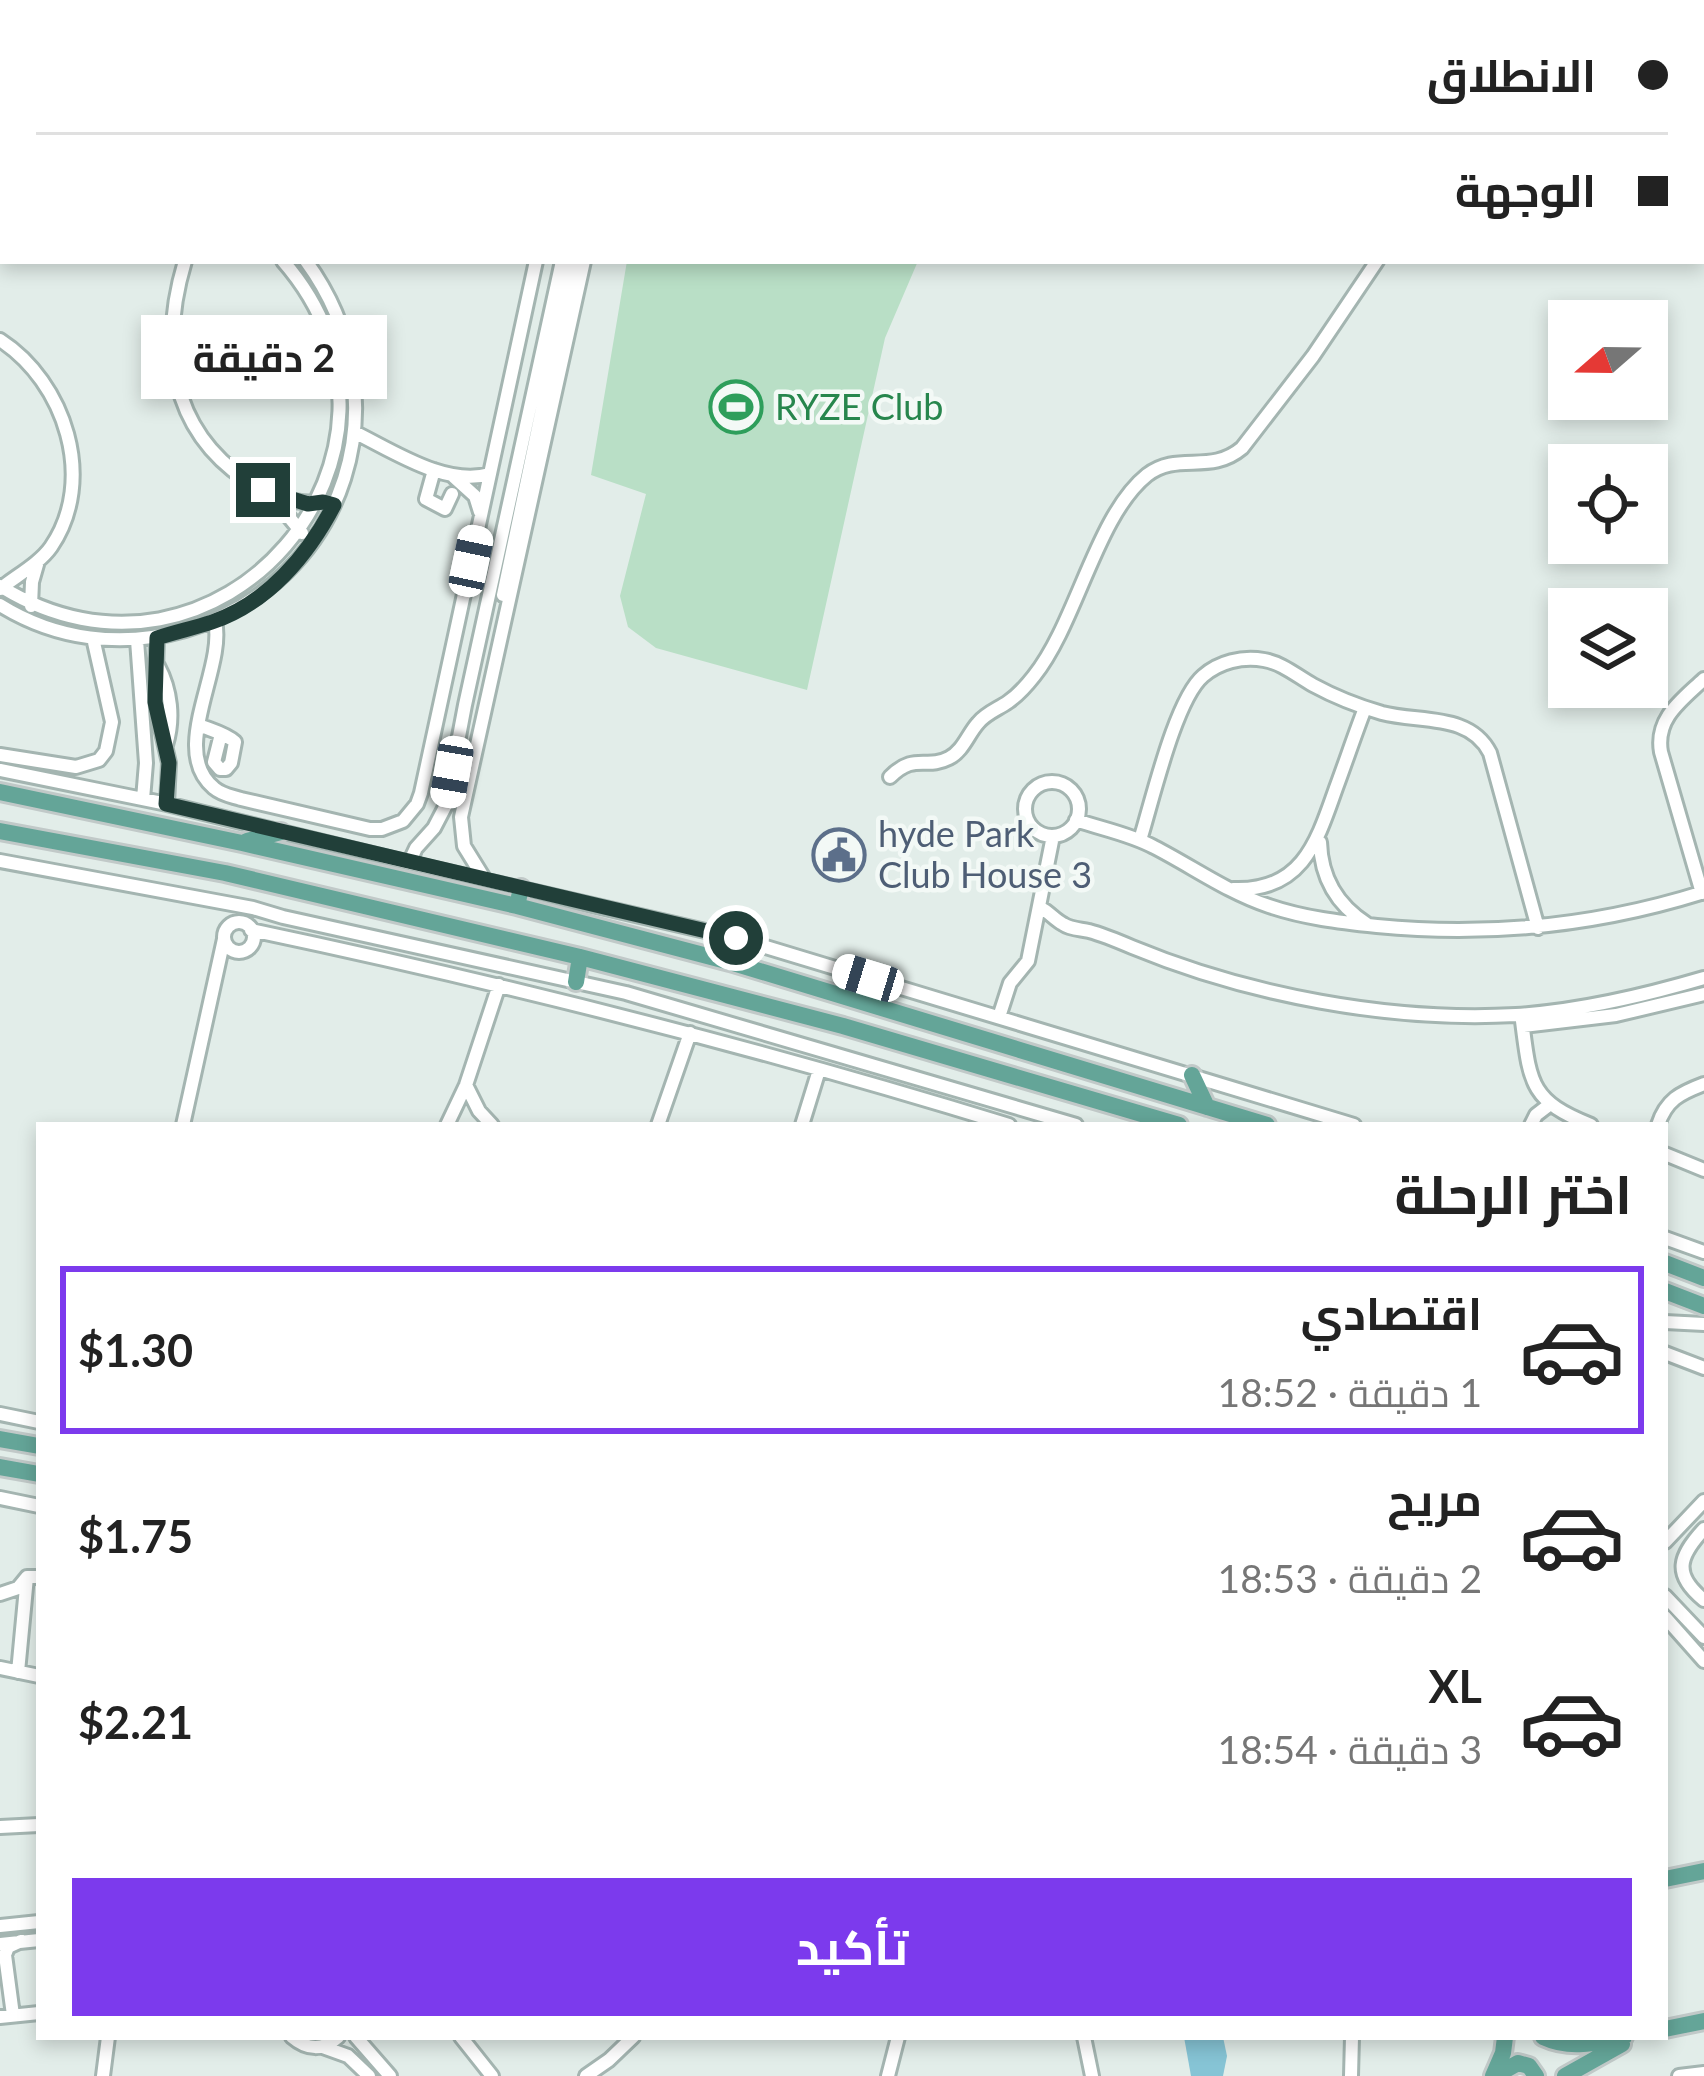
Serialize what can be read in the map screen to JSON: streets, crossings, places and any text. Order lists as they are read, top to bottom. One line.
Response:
{"places":{"sports":["RYZE Club"],"public building":["hyde Park Club House 3"]},"north":"left","page":{"banner":["الانطلاق","الوجهة"],"bubble":"2 دقيقة","heading":"اختر الرحلة","list":[{"name":"اقتصادي","note":"1 دقيقة · 18:52","value":"$1.30"},{"name":"مريح","note":"2 دقيقة · 18:53","value":"$1.75"},{"name":"XL","note":"3 دقيقة · 18:54","value":"$2.21"}],"buttons":"تأكيد"}}
